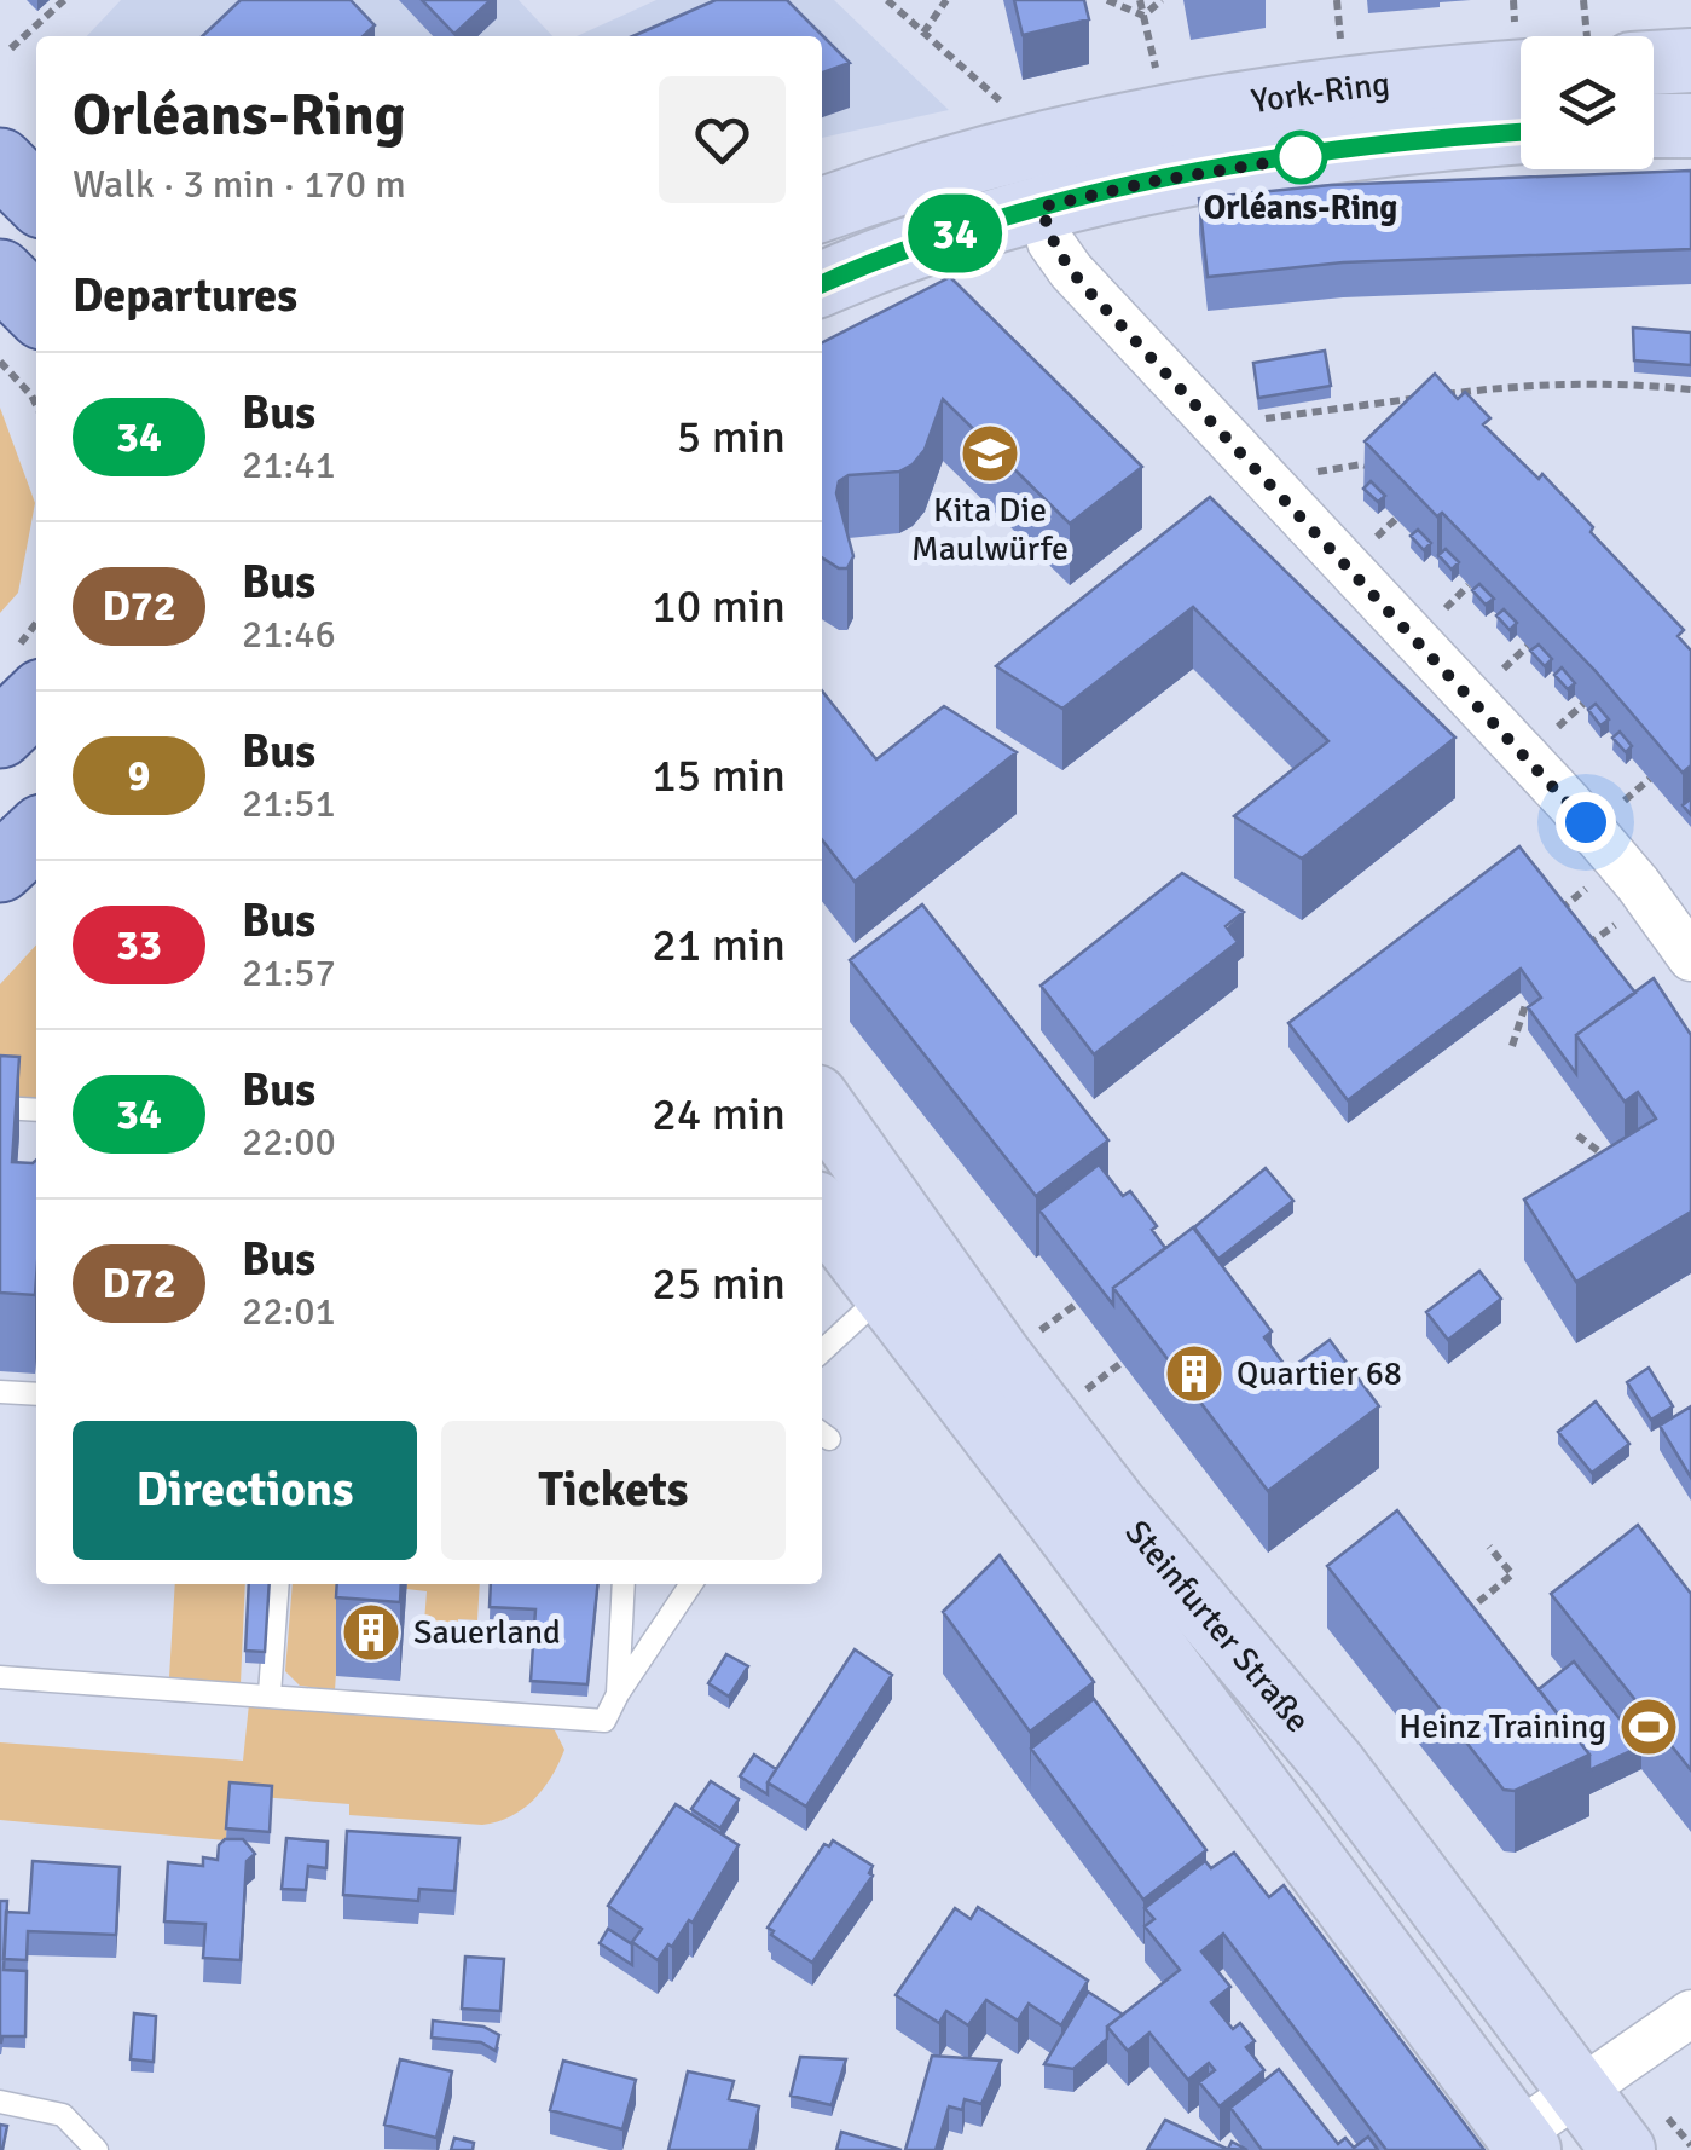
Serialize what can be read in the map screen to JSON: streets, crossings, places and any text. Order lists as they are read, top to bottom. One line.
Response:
{"streets":{"main road":["York-Ring","Steinfurter Straße"]},"places":{"other":["Orléans-Ring"],"school or university":["Kita Die Maulwürfe"],"building":["Quartier 68","Sauerland"],"sports":["Heinz Training"]},"lines":["bus line 34"],"page":{"on_map":"34","heading":[["Orléans-Ring","Walk · 3 min · 170 m"],"Departures"],"list":[{"mark":"34","name":"Bus","note":"21:41","value":"5 min"},{"mark":"D72","name":"Bus","note":"21:46","value":"10 min"},{"mark":"9","name":"Bus","note":"21:51","value":"15 min"},{"mark":"33","name":"Bus","note":"21:57","value":"21 min"},{"mark":"34","name":"Bus","note":"22:00","value":"24 min"},{"mark":"D72","name":"Bus","note":"22:01","value":"25 min"}],"buttons":["Directions","Tickets"]}}
